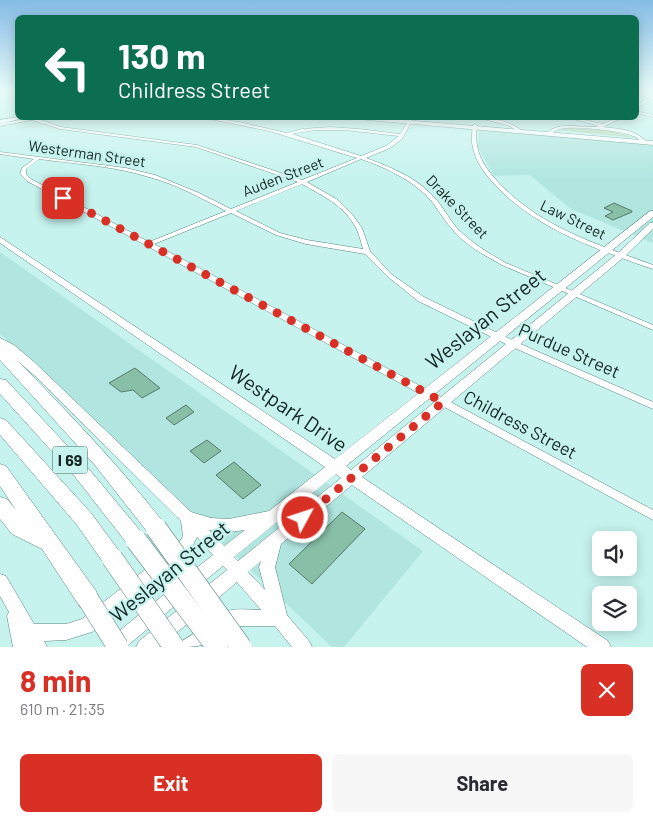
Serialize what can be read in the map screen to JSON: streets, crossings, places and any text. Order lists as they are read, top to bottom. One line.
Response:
{"streets":{"highway":["I 69"],"main road":["Weslayan Street","Westpark Drive"],"street":["Westerman Street","Auden Street","Drake Street","Law Street","Purdue Street","Childress Street"]},"crossings":[["Westerman Street","Auden Street"],["Westerman Street","Purdue Street"],["Westerman Street","Childress Street"],["Auden Street","Drake Street"],["Auden Street","Purdue Street"],["Auden Street","Childress Street"],["Drake Street","Weslayan Street"],["Law Street","Weslayan Street"],["Weslayan Street","Purdue Street"],["Weslayan Street","Westpark Drive"],["Weslayan Street","Childress Street"]],"page":{"turn":["130 m","Childress Street"],"heading":["8 min","610 m · 21:35"],"buttons":["Exit","Share"]}}
